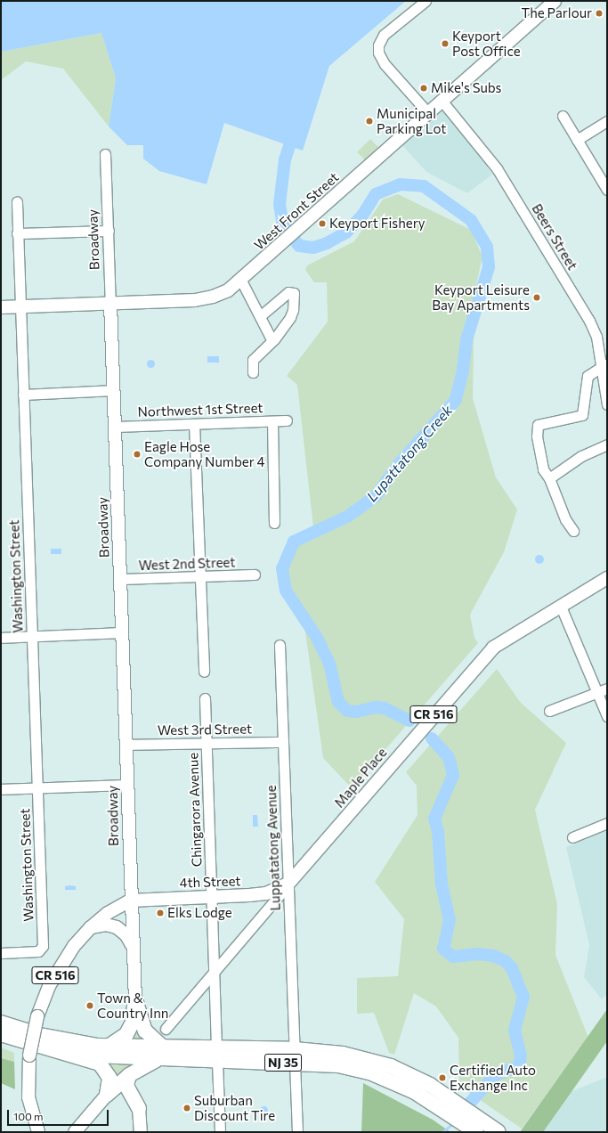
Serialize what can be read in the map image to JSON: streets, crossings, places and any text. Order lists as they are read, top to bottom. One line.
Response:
{"streets":{"highway":["NJ 35"],"main road":["West Front Street","Broadway","CR 516","Maple Place","4th Street"],"street":["Beers Street","Northwest 1st Street","West 2nd Street","Washington Street","West 3rd Street","Chingarora Avenue","Luppatatong Avenue"]},"crossings":[["West Front Street","Beers Street"],["West Front Street","Broadway"],["West Front Street","Washington Street"],["Broadway","Northwest 1st Street"],["Broadway","West 2nd Street"],["Broadway","CR 516"],["Broadway","West 3rd Street"],["Broadway","4th Street"],["CR 516","4th Street"],["West 3rd Street","Chingarora Avenue"],["West 3rd Street","Luppatatong Avenue"],["Maple Place","Chingarora Avenue"],["Maple Place","Luppatatong Avenue"],["Maple Place","4th Street"],["Chingarora Avenue","4th Street"],["Chingarora Avenue","NJ 35"],["Luppatatong Avenue","4th Street"],["Luppatatong Avenue","NJ 35"]],"water":["Lupattatong Creek"],"places":["The Parlour","Keyport Post Office","Mike's Subs","Municipal Parking Lot","Keyport Fishery","Keyport Leisure Bay Apartments","Eagle Hose Company Number 4","Elks Lodge","Town & Country Inn","Certified Auto Exchange Inc","Suburban Discount Tire"],"scale_bar":"100 m"}
